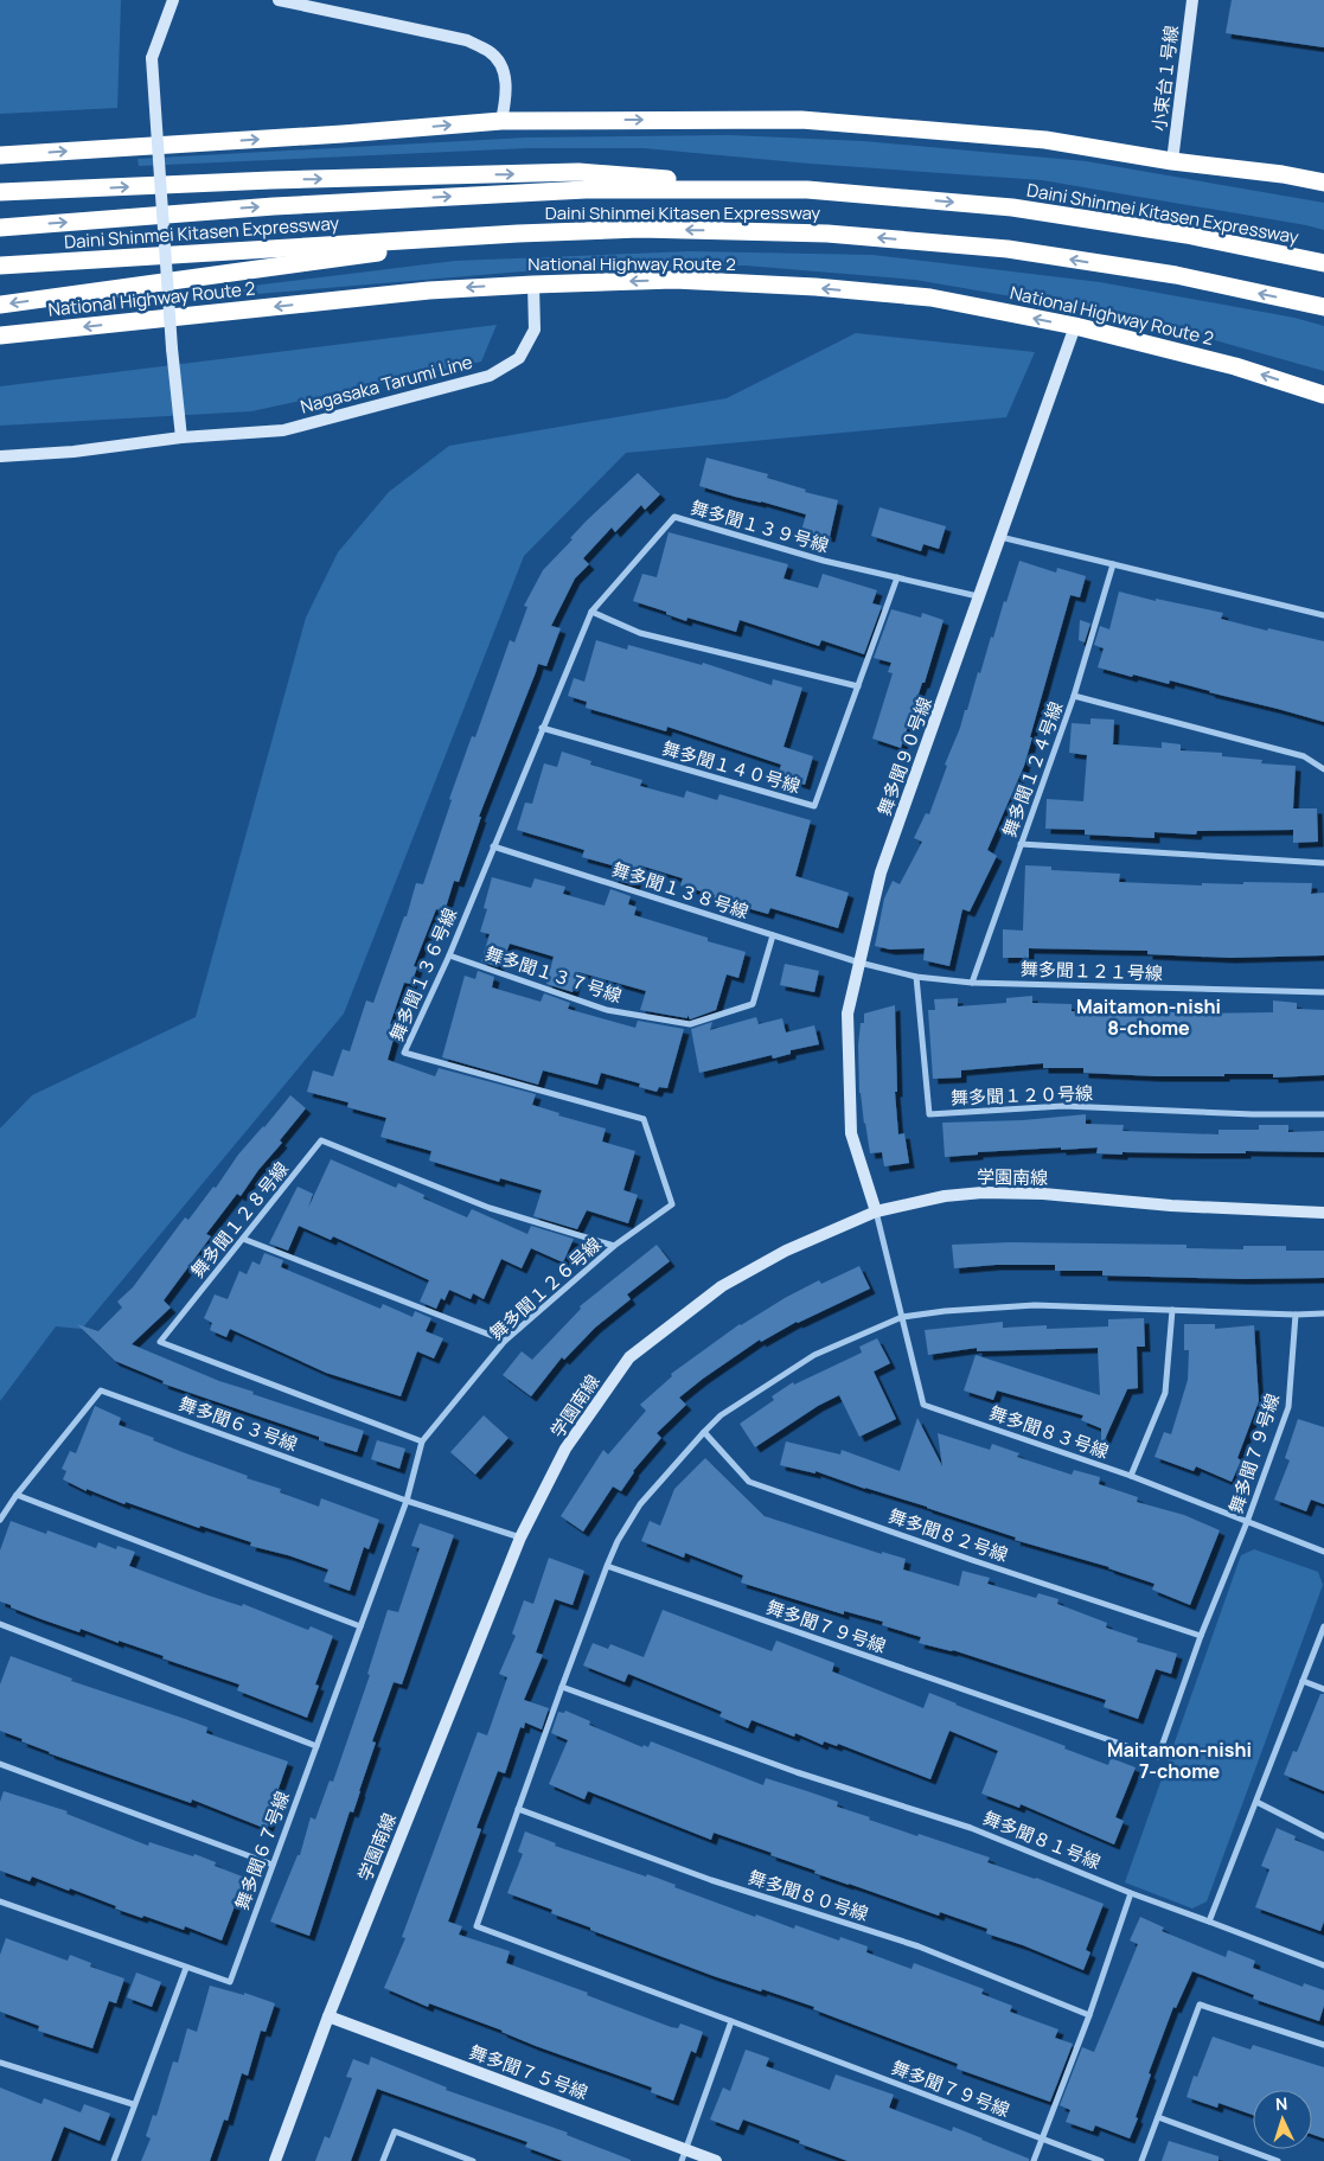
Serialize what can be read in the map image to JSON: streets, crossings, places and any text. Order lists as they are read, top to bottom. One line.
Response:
{"streets":{"highway":["Daini Shinmei Kitasen Expressway","National Highway Route 2"],"street":["小束台１号線","Nagasaka Tarumi Line","舞多聞１３９号線","舞多聞９０号線","舞多聞１４０号線","舞多聞１２４号線","舞多聞１３８号線","舞多聞１２１号線","舞多聞１３６号線","舞多聞１３７号線","舞多聞１２０号線","学園南線","舞多聞１２８号線","舞多聞１２６号線","舞多聞６３号線","舞多聞８３号線","舞多聞７９号線","舞多聞８２号線","舞多聞８１号線","舞多聞６７号線","舞多聞８０号線","舞多聞７５号線"]},"crossings":[["National Highway Route 2","Nagasaka Tarumi Line"],["National Highway Route 2","舞多聞９０号線"],["舞多聞１３９号線","舞多聞９０号線"],["舞多聞１３９号線","舞多聞１４０号線"],["舞多聞１３９号線","舞多聞１３６号線"],["舞多聞９０号線","舞多聞１３８号線"],["舞多聞９０号線","舞多聞１２１号線"],["舞多聞９０号線","学園南線"],["舞多聞１４０号線","舞多聞１３６号線"],["舞多聞１２４号線","舞多聞１２１号線"],["舞多聞１３８号線","舞多聞１２１号線"],["舞多聞１３８号線","舞多聞１３６号線"],["舞多聞１３８号線","舞多聞１３７号線"],["舞多聞１２１号線","舞多聞１２０号線"],["舞多聞１３６号線","舞多聞１３７号線"],["舞多聞１３６号線","舞多聞１２６号線"],["学園南線","舞多聞６３号線"],["学園南線","舞多聞７５号線"],["舞多聞１２８号線","舞多聞１２６号線"],["舞多聞１２６号線","舞多聞６３号線"],["舞多聞１２６号線","舞多聞６７号線"],["舞多聞６３号線","舞多聞６７号線"],["舞多聞８３号線","舞多聞７９号線"],["舞多聞７９号線","舞多聞８２号線"],["舞多聞７９号線","舞多聞８１号線"],["舞多聞７９号線","舞多聞８０号線"]],"districts":["Maitamon-nishi 8-chome","Maitamon-nishi 7-chome"],"north":"top"}
